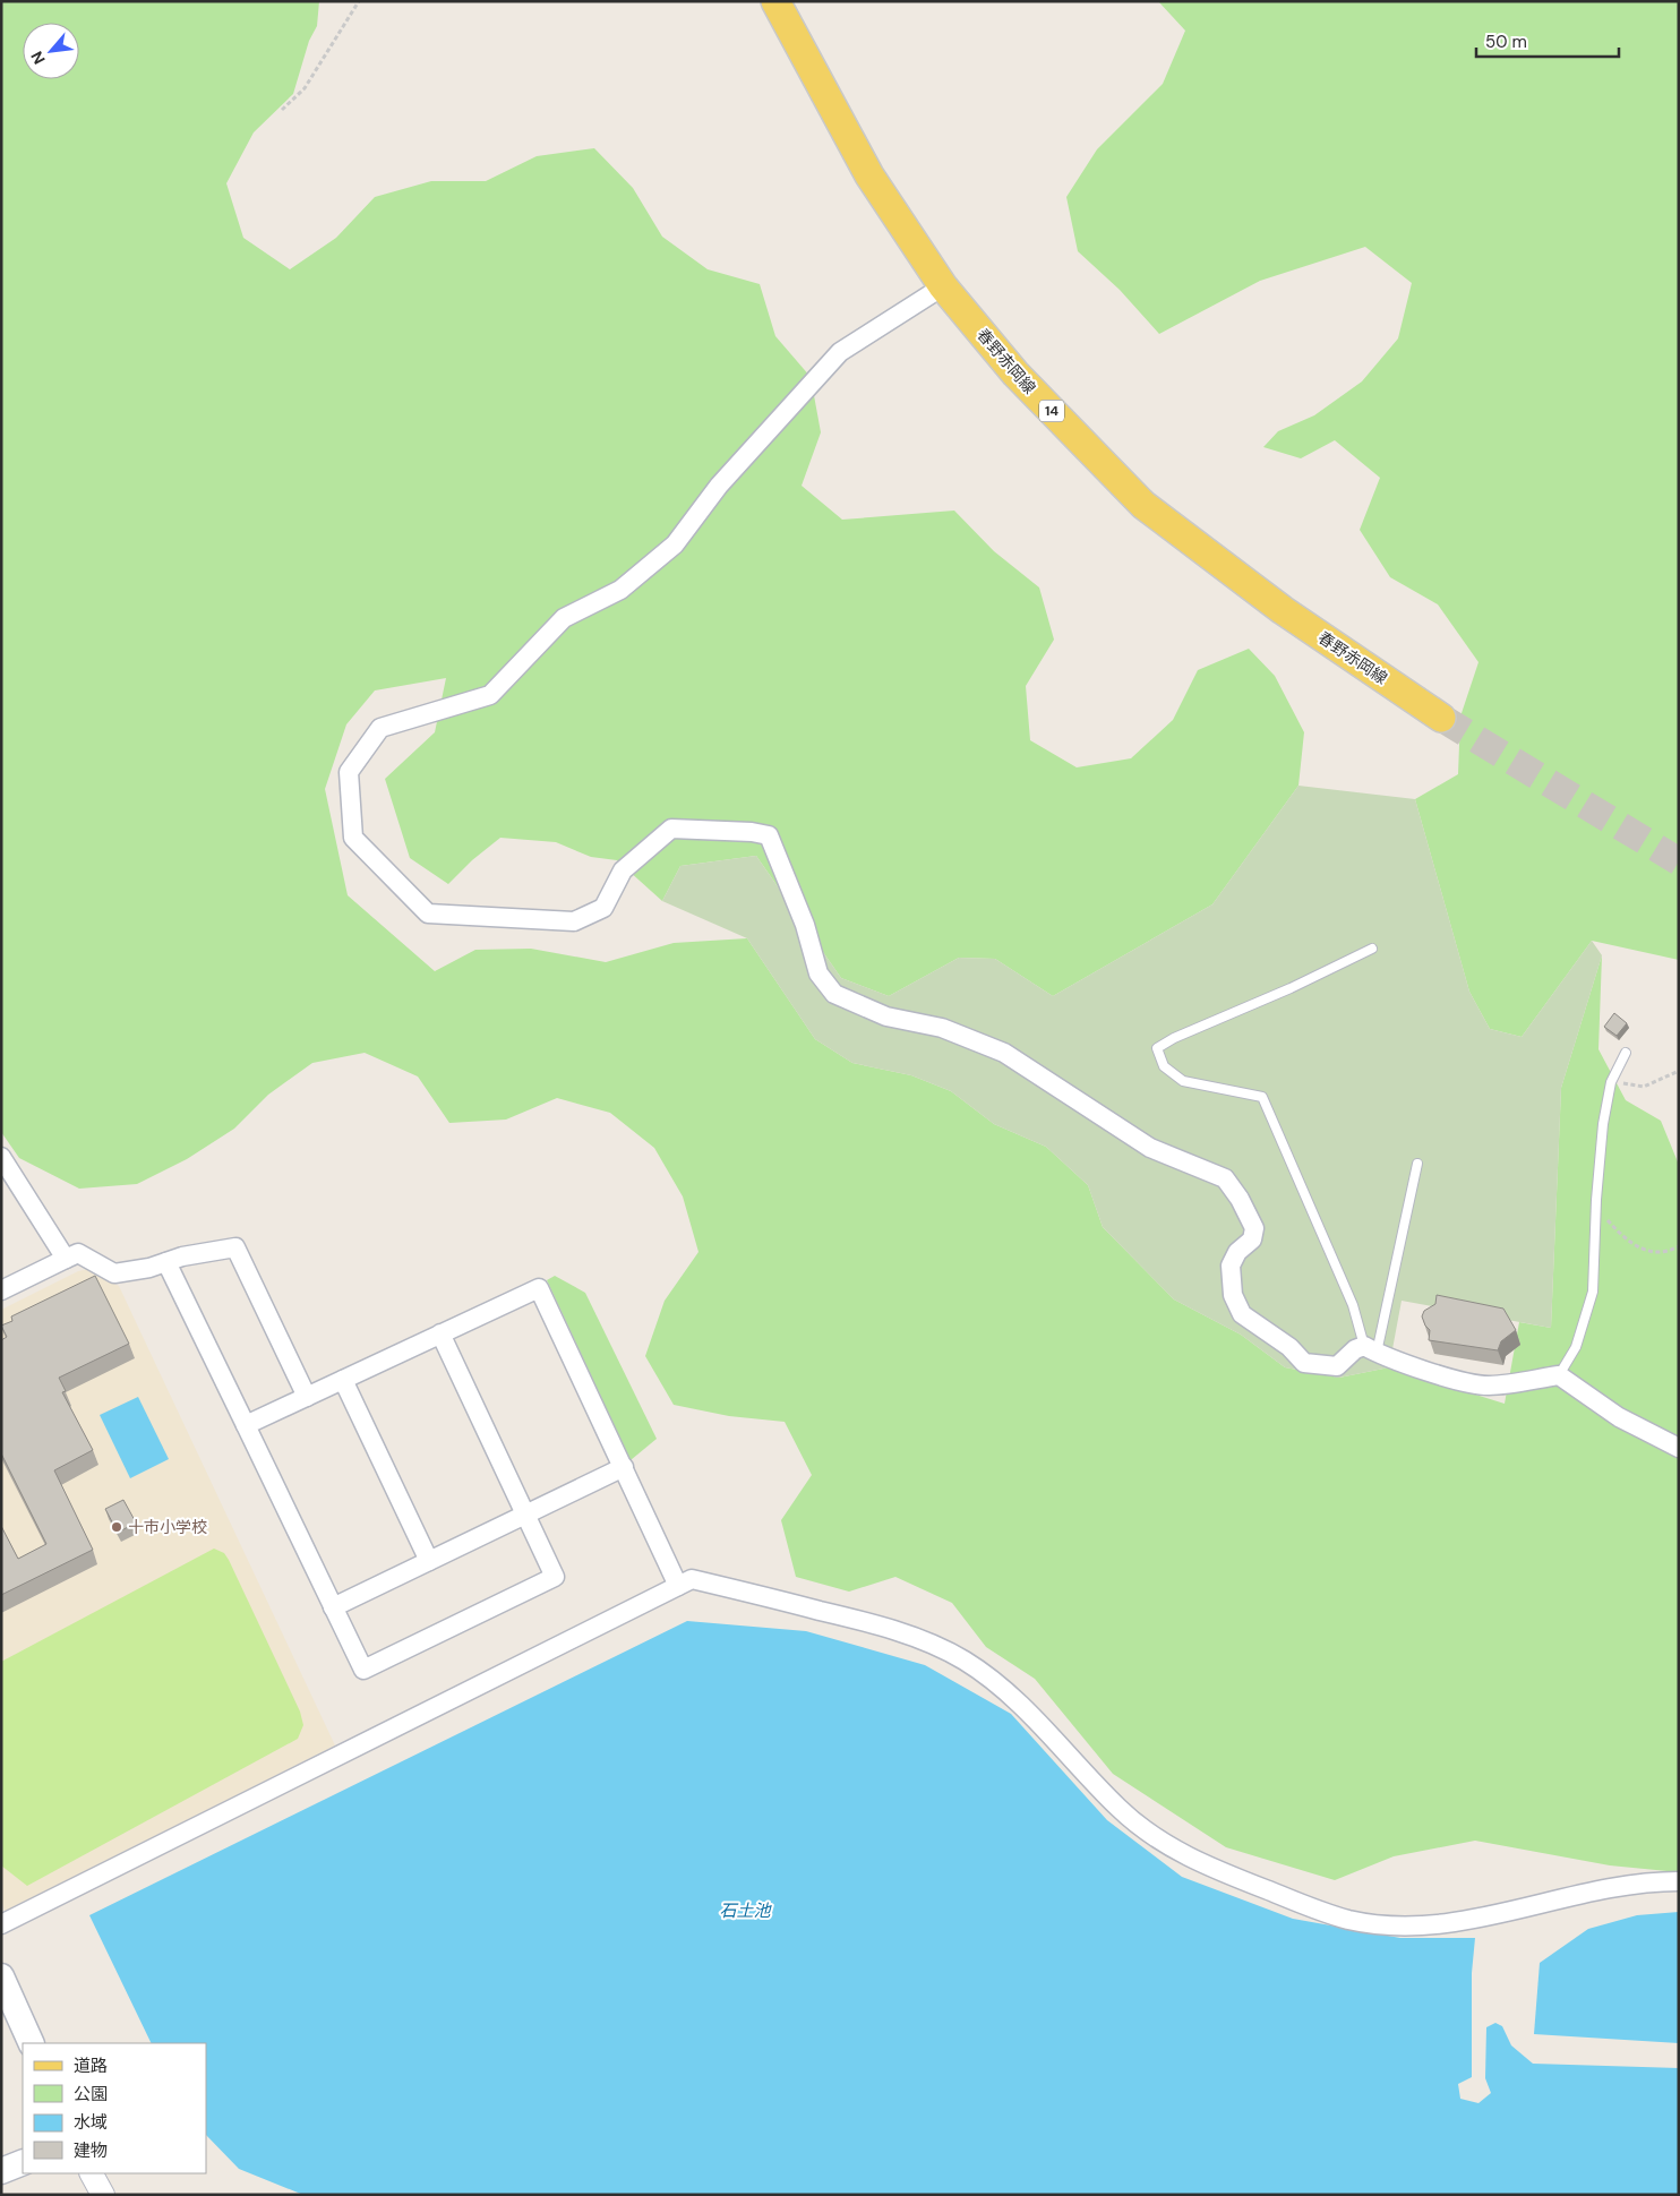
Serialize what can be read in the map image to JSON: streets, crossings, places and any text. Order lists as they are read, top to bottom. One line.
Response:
{"streets":{"main road":["春野赤岡線","14"]},"water":["石土池"],"places":["十市小学校"],"legend":["道路","公園","水域","建物"],"scale_bar":"50 m","north":"bottom left"}
